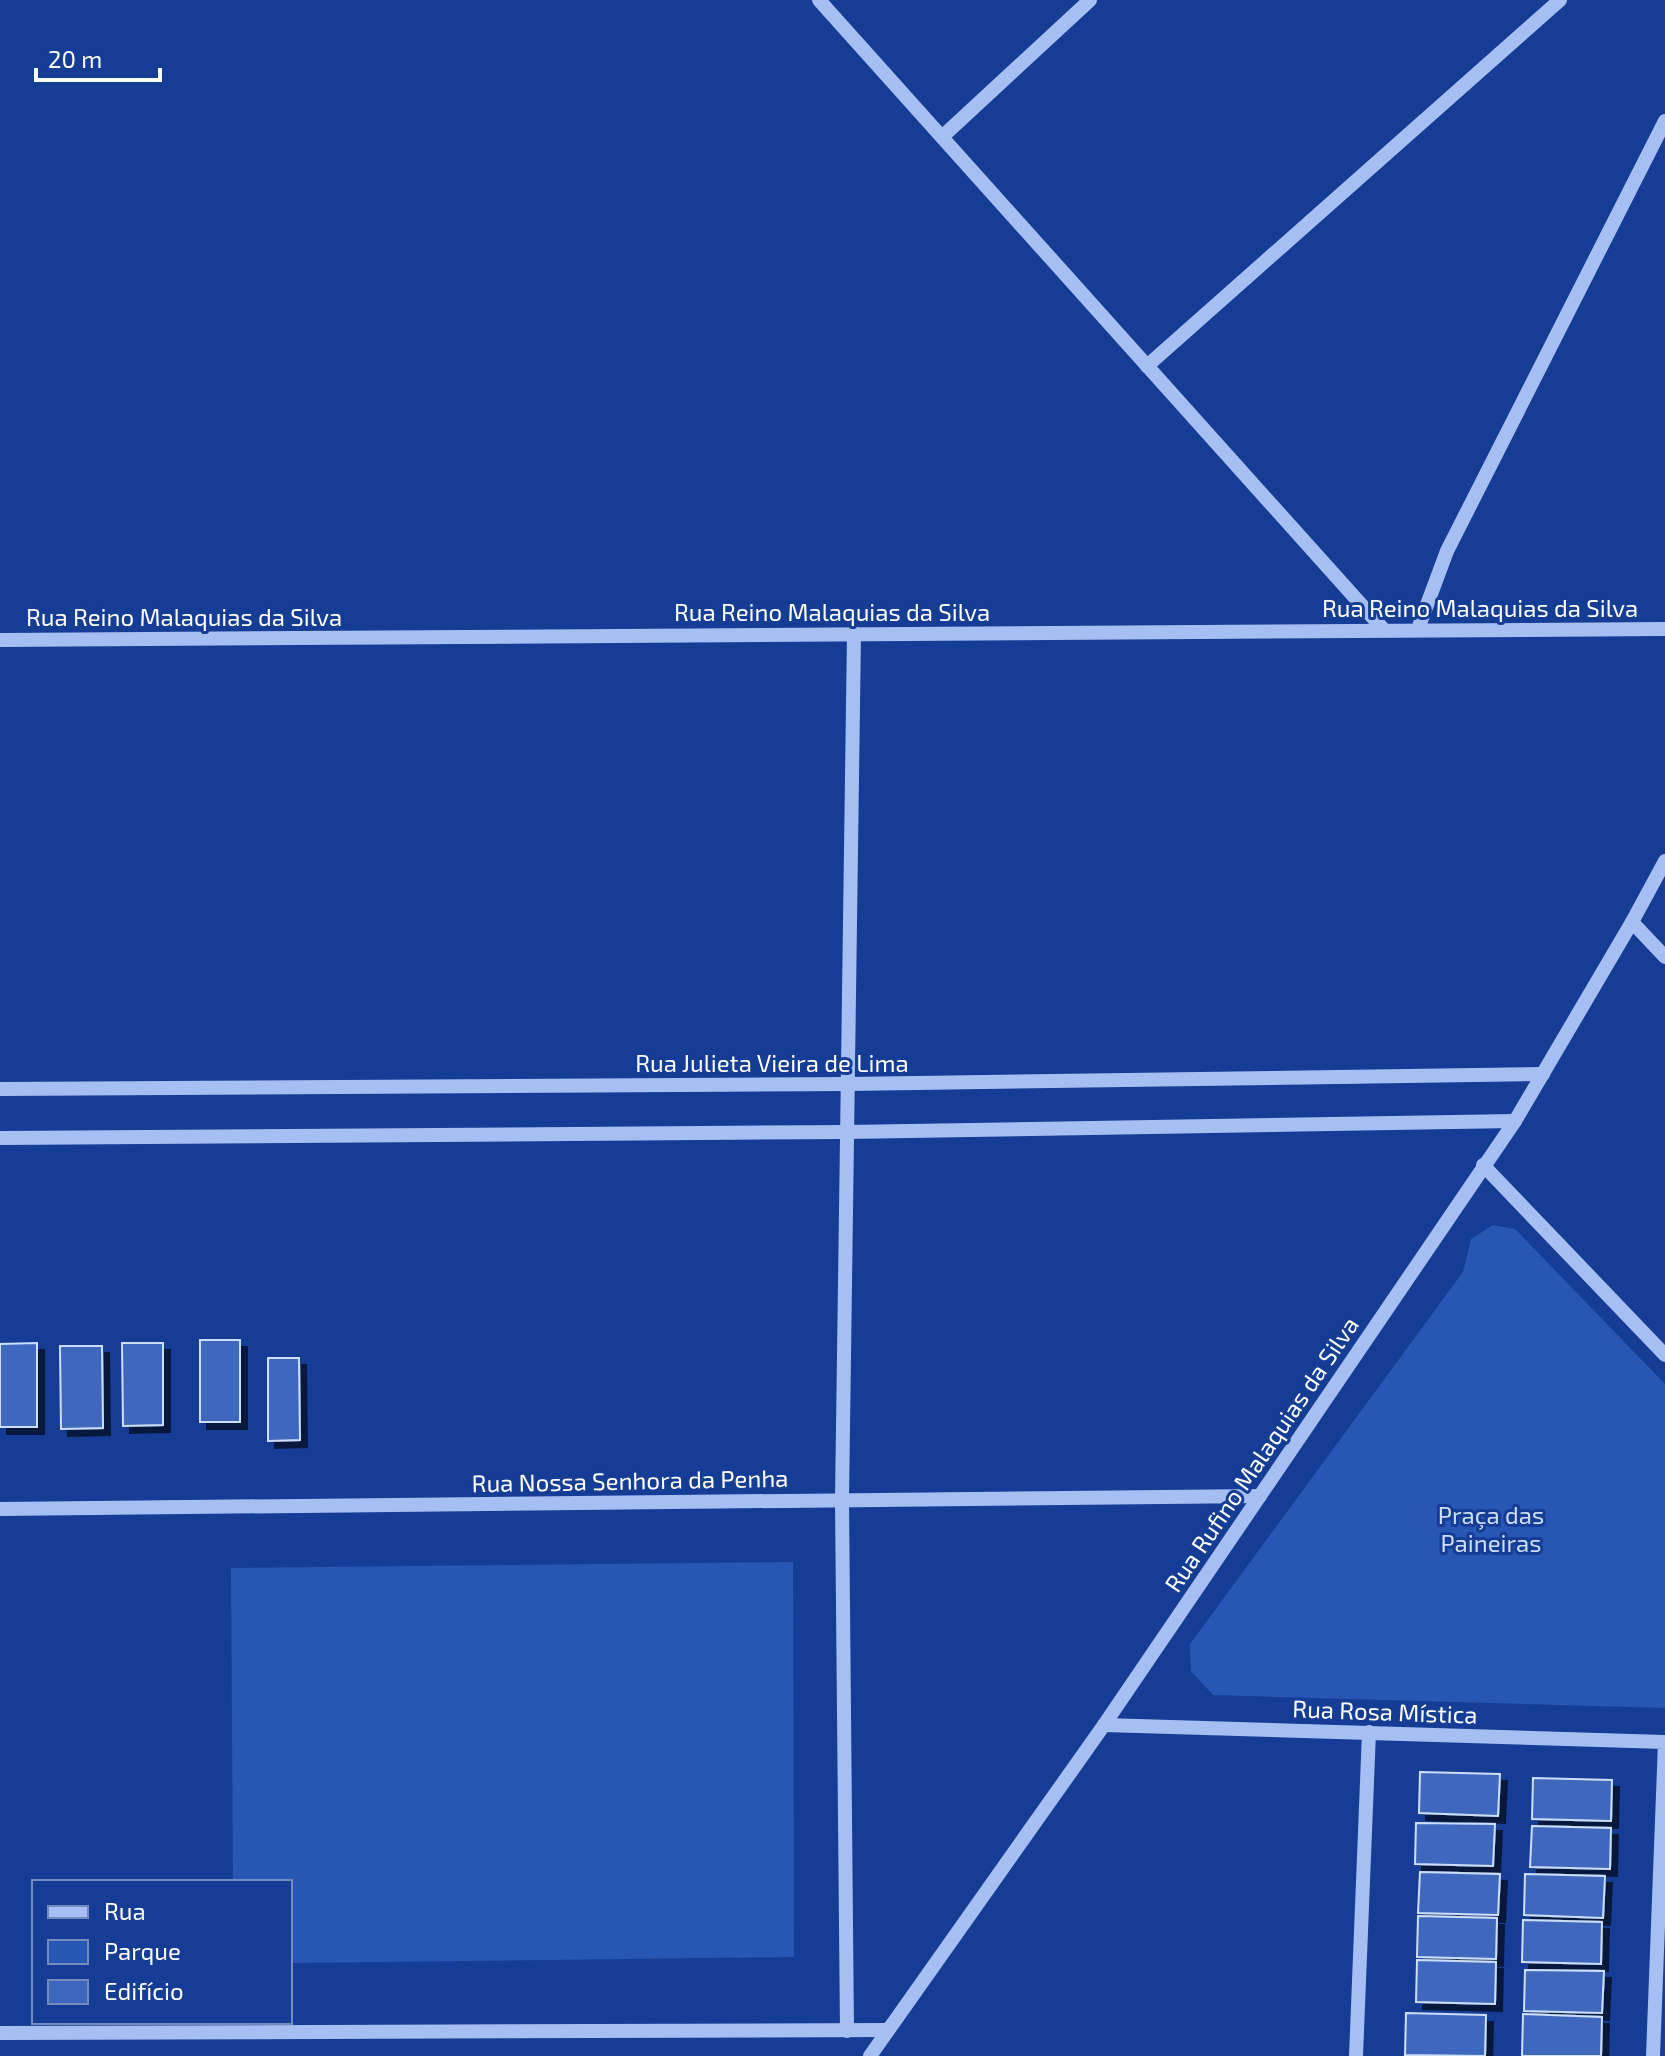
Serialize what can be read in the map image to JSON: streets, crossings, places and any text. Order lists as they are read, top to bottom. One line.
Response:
{"streets":{"street":["Rua Reino Malaquias da Silva","Rua Julieta Vieira de Lima","Rua Rufino Malaquias da Silva","Rua Nossa Senhora da Penha","Rua Rosa Mística"]},"crossings":[["Rua Julieta Vieira de Lima","Rua Rufino Malaquias da Silva"],["Rua Rufino Malaquias da Silva","Rua Nossa Senhora da Penha"],["Rua Rufino Malaquias da Silva","Rua Rosa Mística"]],"parks":["Praça das Paineiras"],"legend":["Rua","Parque","Edifício"],"scale_bar":"20 m"}
